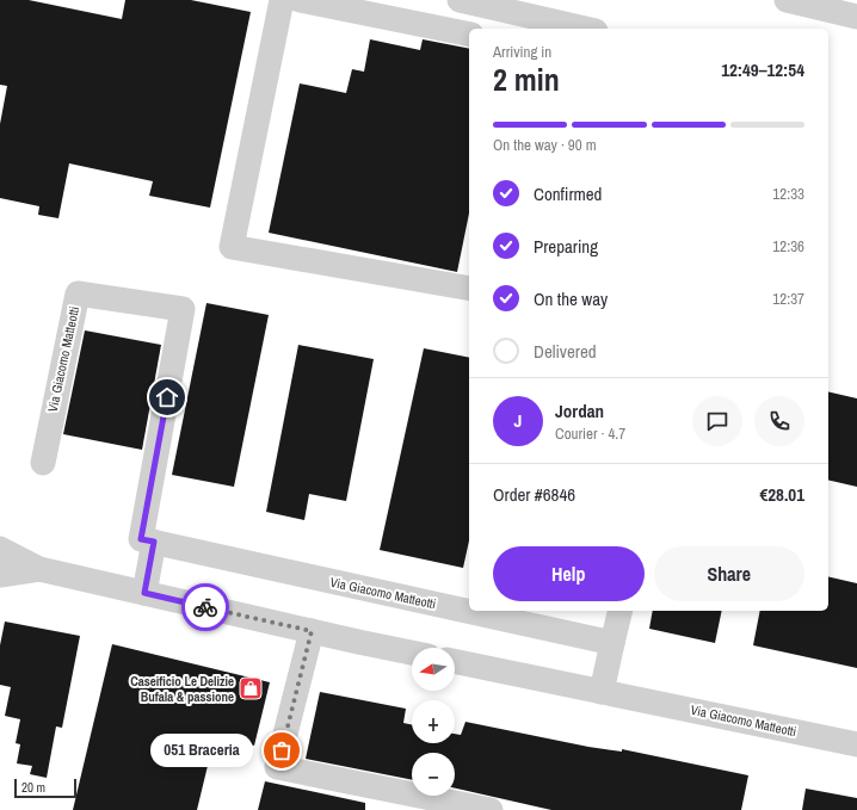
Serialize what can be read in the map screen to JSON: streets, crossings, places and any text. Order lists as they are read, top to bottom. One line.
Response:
{"streets":{"street":["Via Giacomo Matteotti"]},"places":{"shop":["Caseificio Le Delizie Bufala & passione"],"other":["051 Braceria"]},"scale_bar":"20 m","north":"left","page":{"heading":["2 min","Arriving in","12:49–12:54"],"panel":["Jordan","Courier · 4.7","Order #6846","€28.01"],"bar":"On the way · 90 m","list":[["Confirmed","12:33"],["Preparing","12:36"],["On the way","12:37"],"Delivered"],"round":"J","buttons":["Help","Share"],"map_buttons":["+","−"],"bubble":"051 Braceria","scale":"20 m"}}
